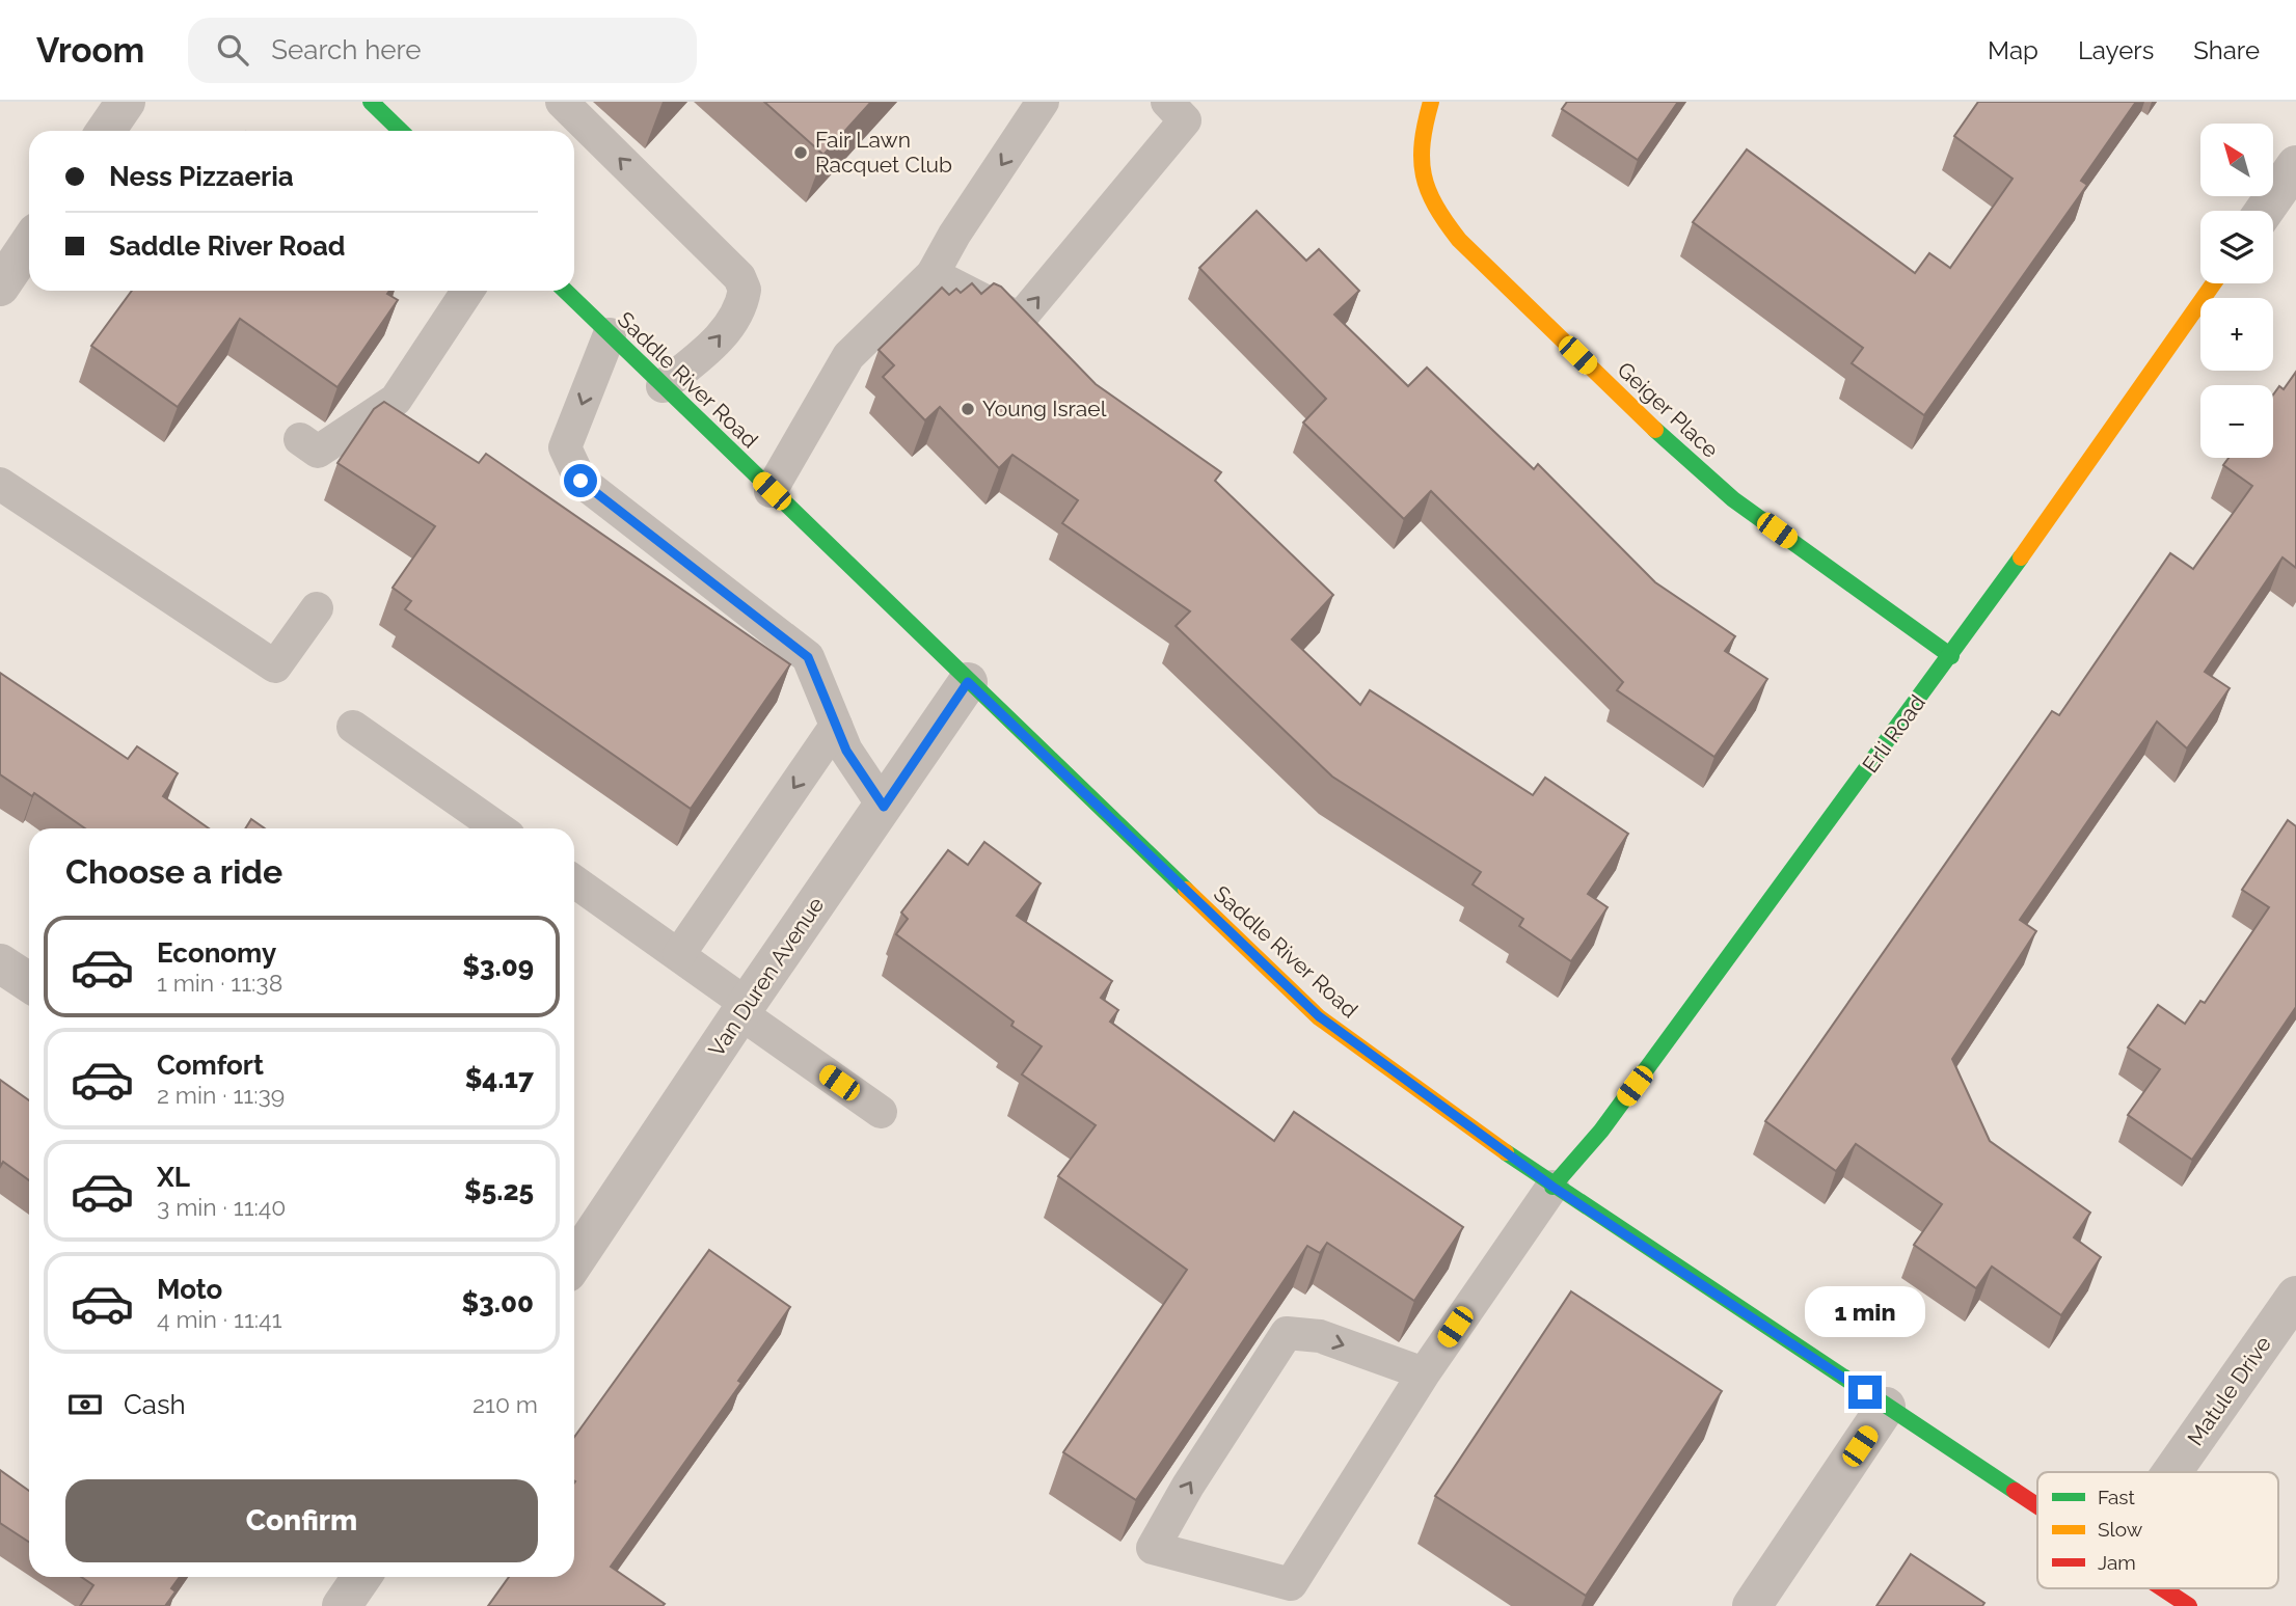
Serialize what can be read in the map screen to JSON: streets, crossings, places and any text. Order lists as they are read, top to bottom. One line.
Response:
{"streets":{"main road":["Saddle River Road","Geiger Place","Erli Road"],"street":["Van Duren Avenue","Matule Drive"]},"crossings":[["Saddle River Road","Erli Road"],["Saddle River Road","Van Duren Avenue"],["Geiger Place","Erli Road"]],"places":["Fair Lawn Racquet Club","Young Israel"],"legend":["Fast","Slow","Jam"],"north":"top left","page":{"header":"Vroom","search":"Search here","nav":["Map","Layers","Share"],"map_buttons":["+","−"],"banner":["Ness Pizzaeria","Saddle River Road"],"heading":"Choose a ride","list":[{"name":"Economy","note":"1 min · 11:38","value":"$3.09"},{"name":"Comfort","note":"2 min · 11:39","value":"$4.17"},{"name":"XL","note":"3 min · 11:40","value":"$5.25"},{"name":"Moto","note":"4 min · 11:41","value":"$3.00"}],"bubble":"1 min","pay":["Cash","210 m"],"buttons":"Confirm"}}
